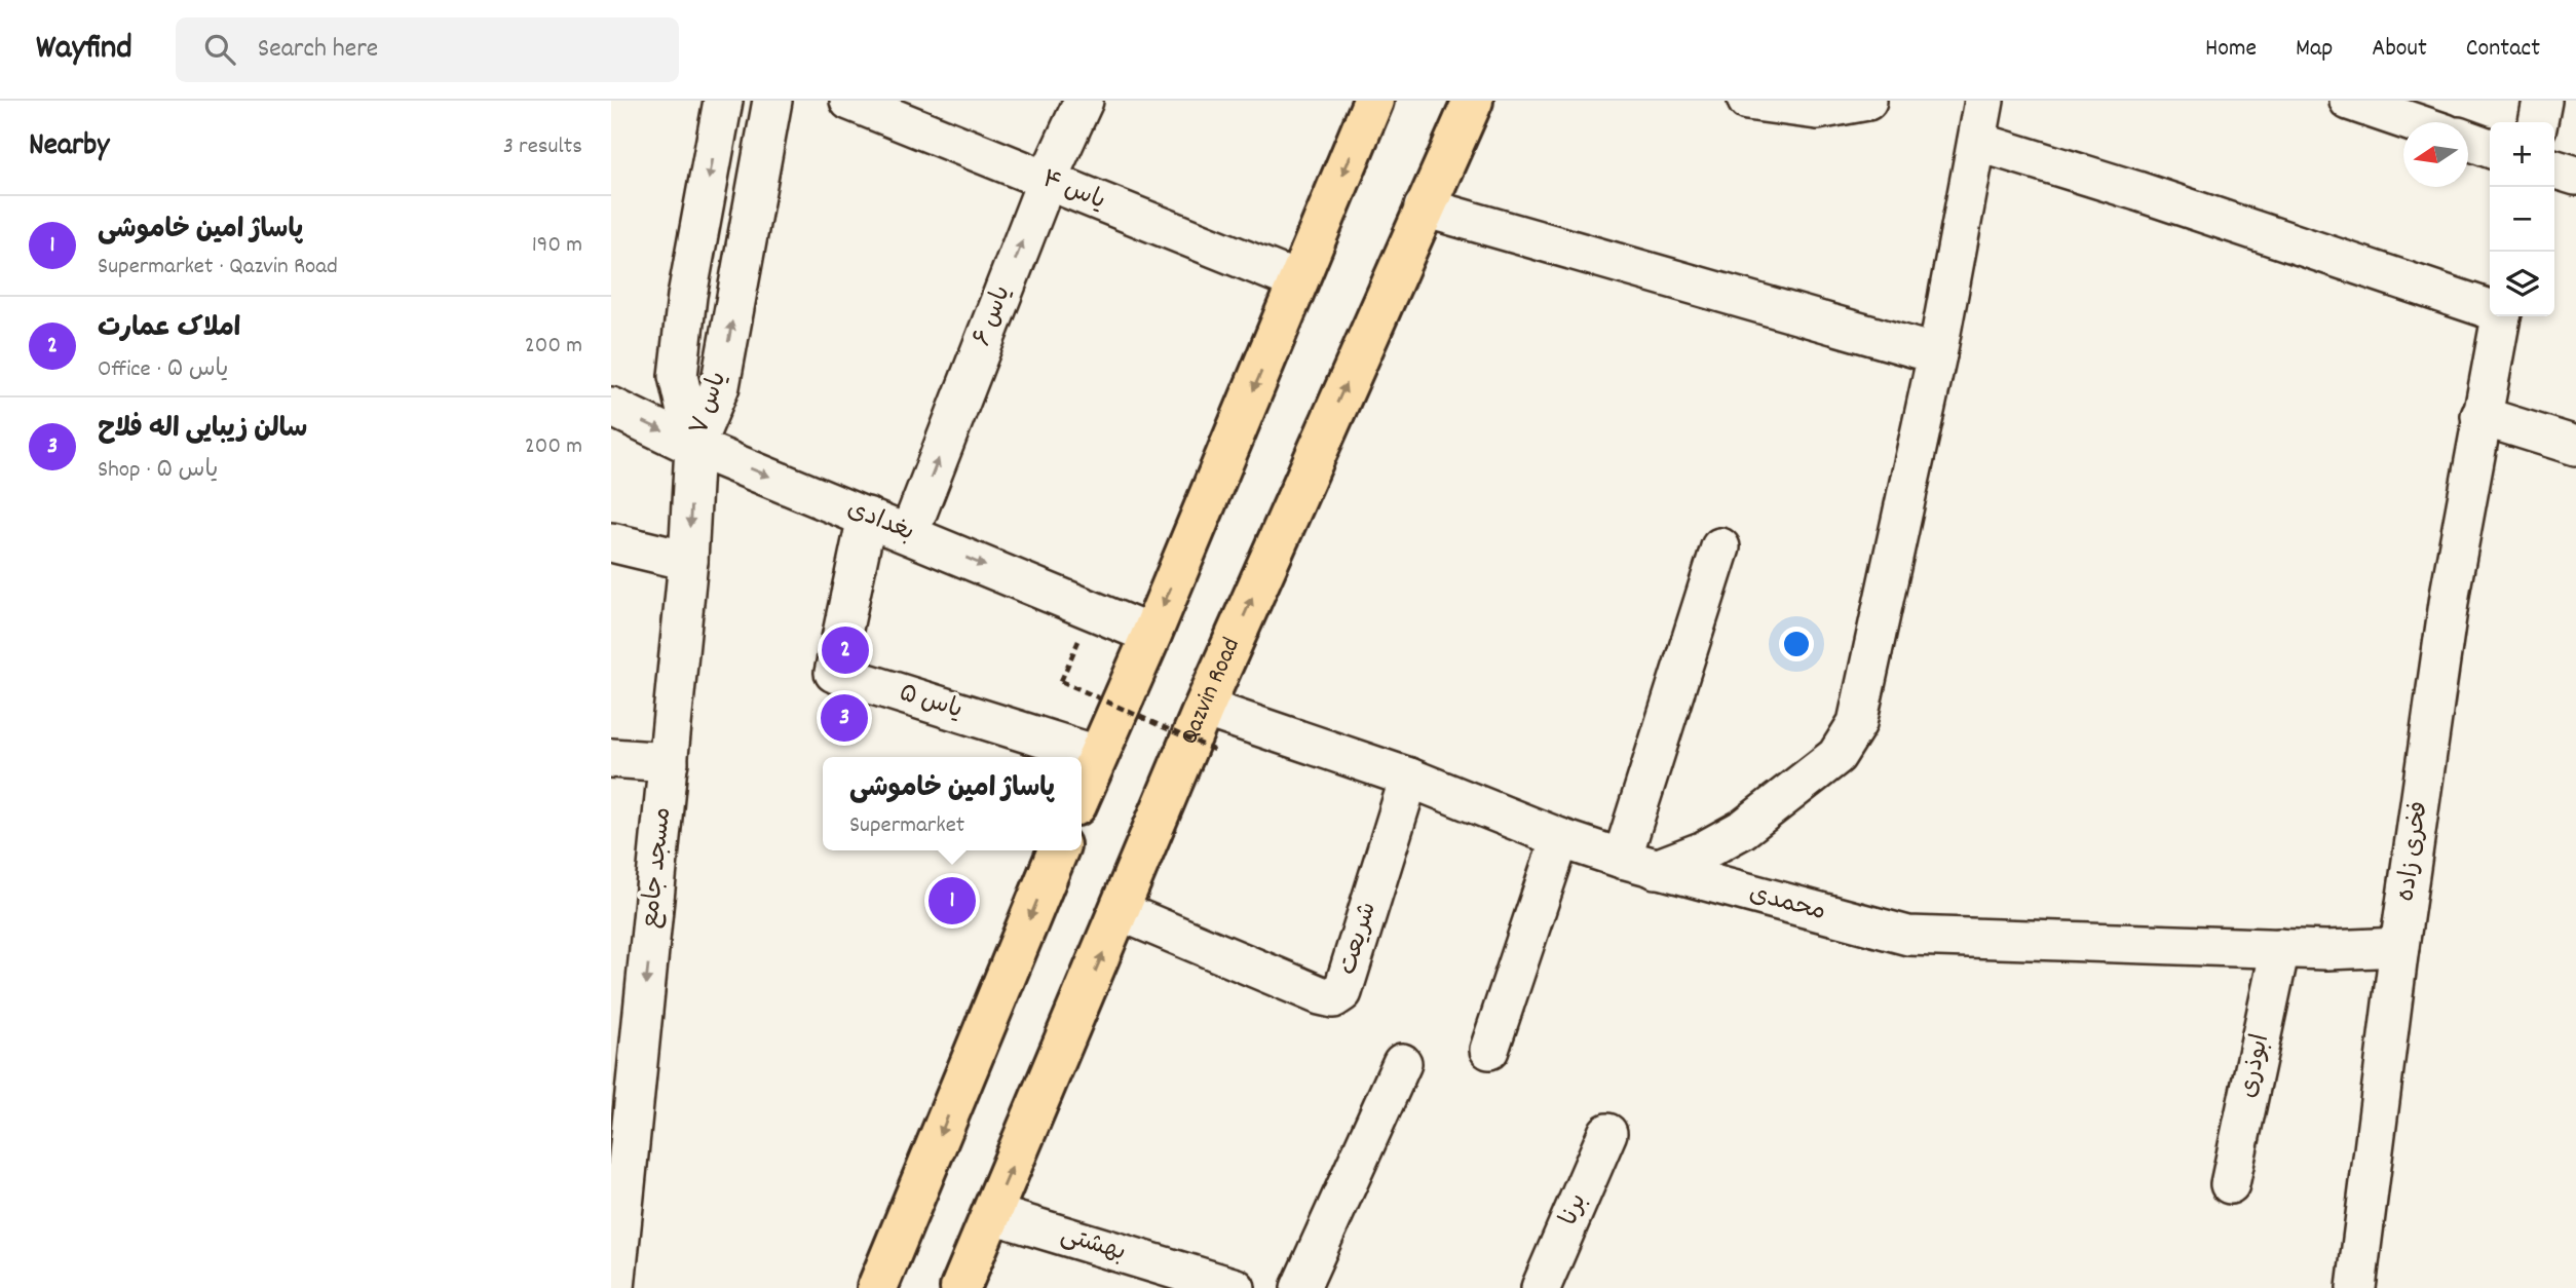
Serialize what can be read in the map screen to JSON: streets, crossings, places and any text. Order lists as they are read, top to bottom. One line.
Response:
{"streets":{"highway":["Qazvin Road"],"street":["یاس ۴","یاس ۶","یاس ۷","بغدادی","یاس ۵","فخری زاده","مسجد جامع","محمدی","شریعت","ابوذری","برنا","بهشتی"]},"crossings":[["یاس ۴","یاس ۶"],["یاس ۶","بغدادی"],["یاس ۷","بغدادی"],["یاس ۷","مسجد جامع"],["بغدادی","یاس ۵"],["بغدادی","مسجد جامع"],["Qazvin Road","محمدی"],["Qazvin Road","شریعت"],["Qazvin Road","بهشتی"],["فخری زاده","محمدی"],["محمدی","شریعت"],["محمدی","ابوذری"]],"one_way":["یاس ۶","بغدادی","مسجد جامع"],"north":"left","page":{"header":"Wayfind","search":"Search here","nav":["Home","Map","About","Contact"],"heading":["Nearby","3 results"],"map_buttons":["+","−"],"list":[{"mark":"1","name":"پاساژ امین خاموشی","note":"Supermarket · Qazvin Road","value":"190 m"},{"mark":"2","name":"املاک عمارت","note":"Office · یاس ۵","value":"200 m"},{"mark":"3","name":"سالن زیبایی اله فلاح","note":"Shop · یاس ۵","value":"200 m"}],"pins":["2","3","1"],"popup":["پاساژ امین خاموشی","Supermarket"]}}
